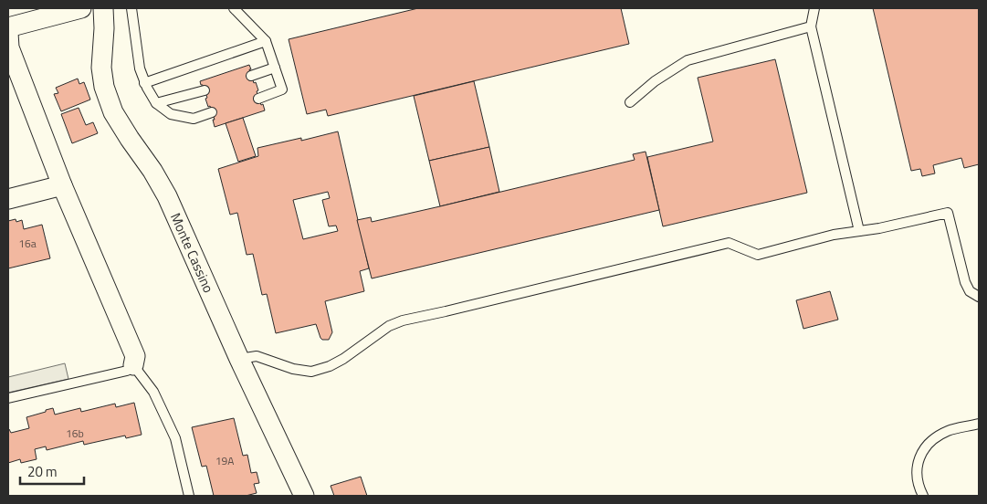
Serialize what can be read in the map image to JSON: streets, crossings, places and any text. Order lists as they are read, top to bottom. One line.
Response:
{"streets":{"street":["Monte Cassino"]},"house_numbers":["16a","16b","19A"],"scale_bar":"20 m"}
